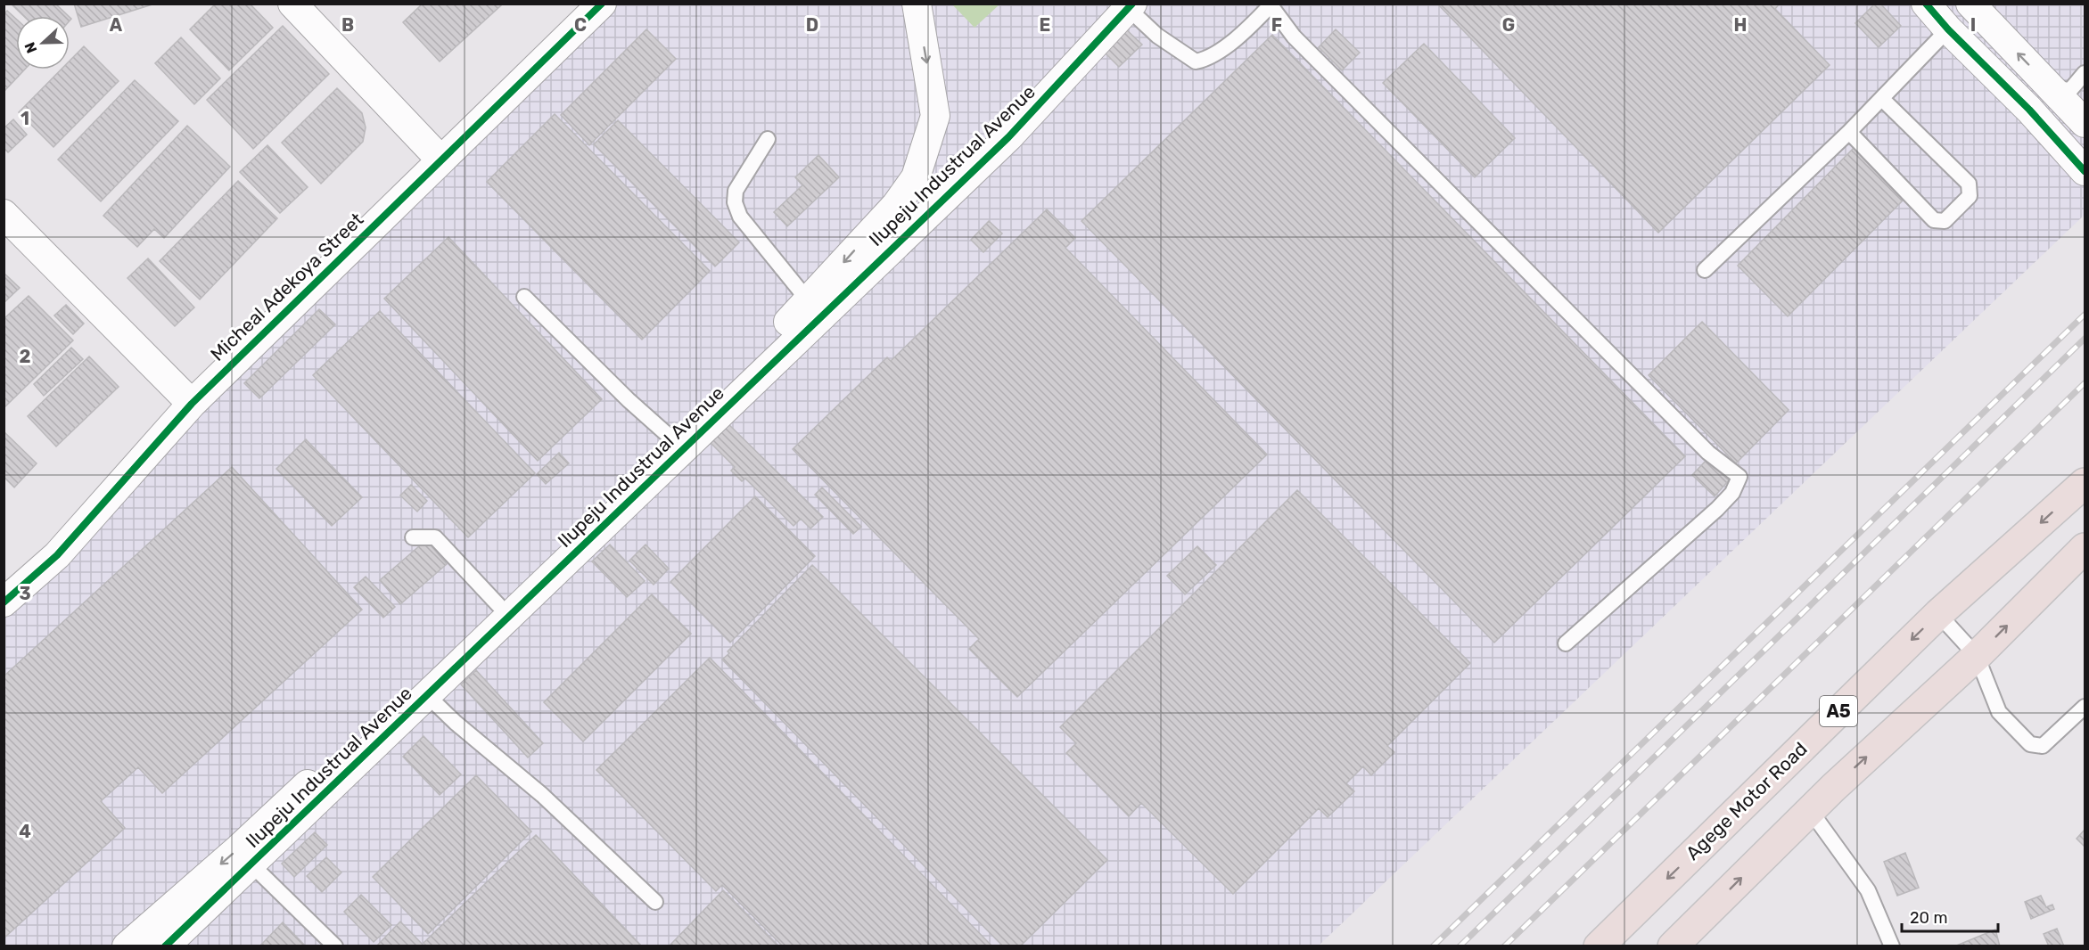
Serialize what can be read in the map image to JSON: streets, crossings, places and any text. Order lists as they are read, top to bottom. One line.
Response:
{"streets":{"highway":["A5","Agege Motor Road"],"street":["Ilupeju Industrual Avenue","Micheal Adekoya Street"]},"scale_bar":"20 m","north":"left","grid":{"columns":["A","B","C","D","E","F","G","H","I"],"rows":["1","2","3","4"]}}
